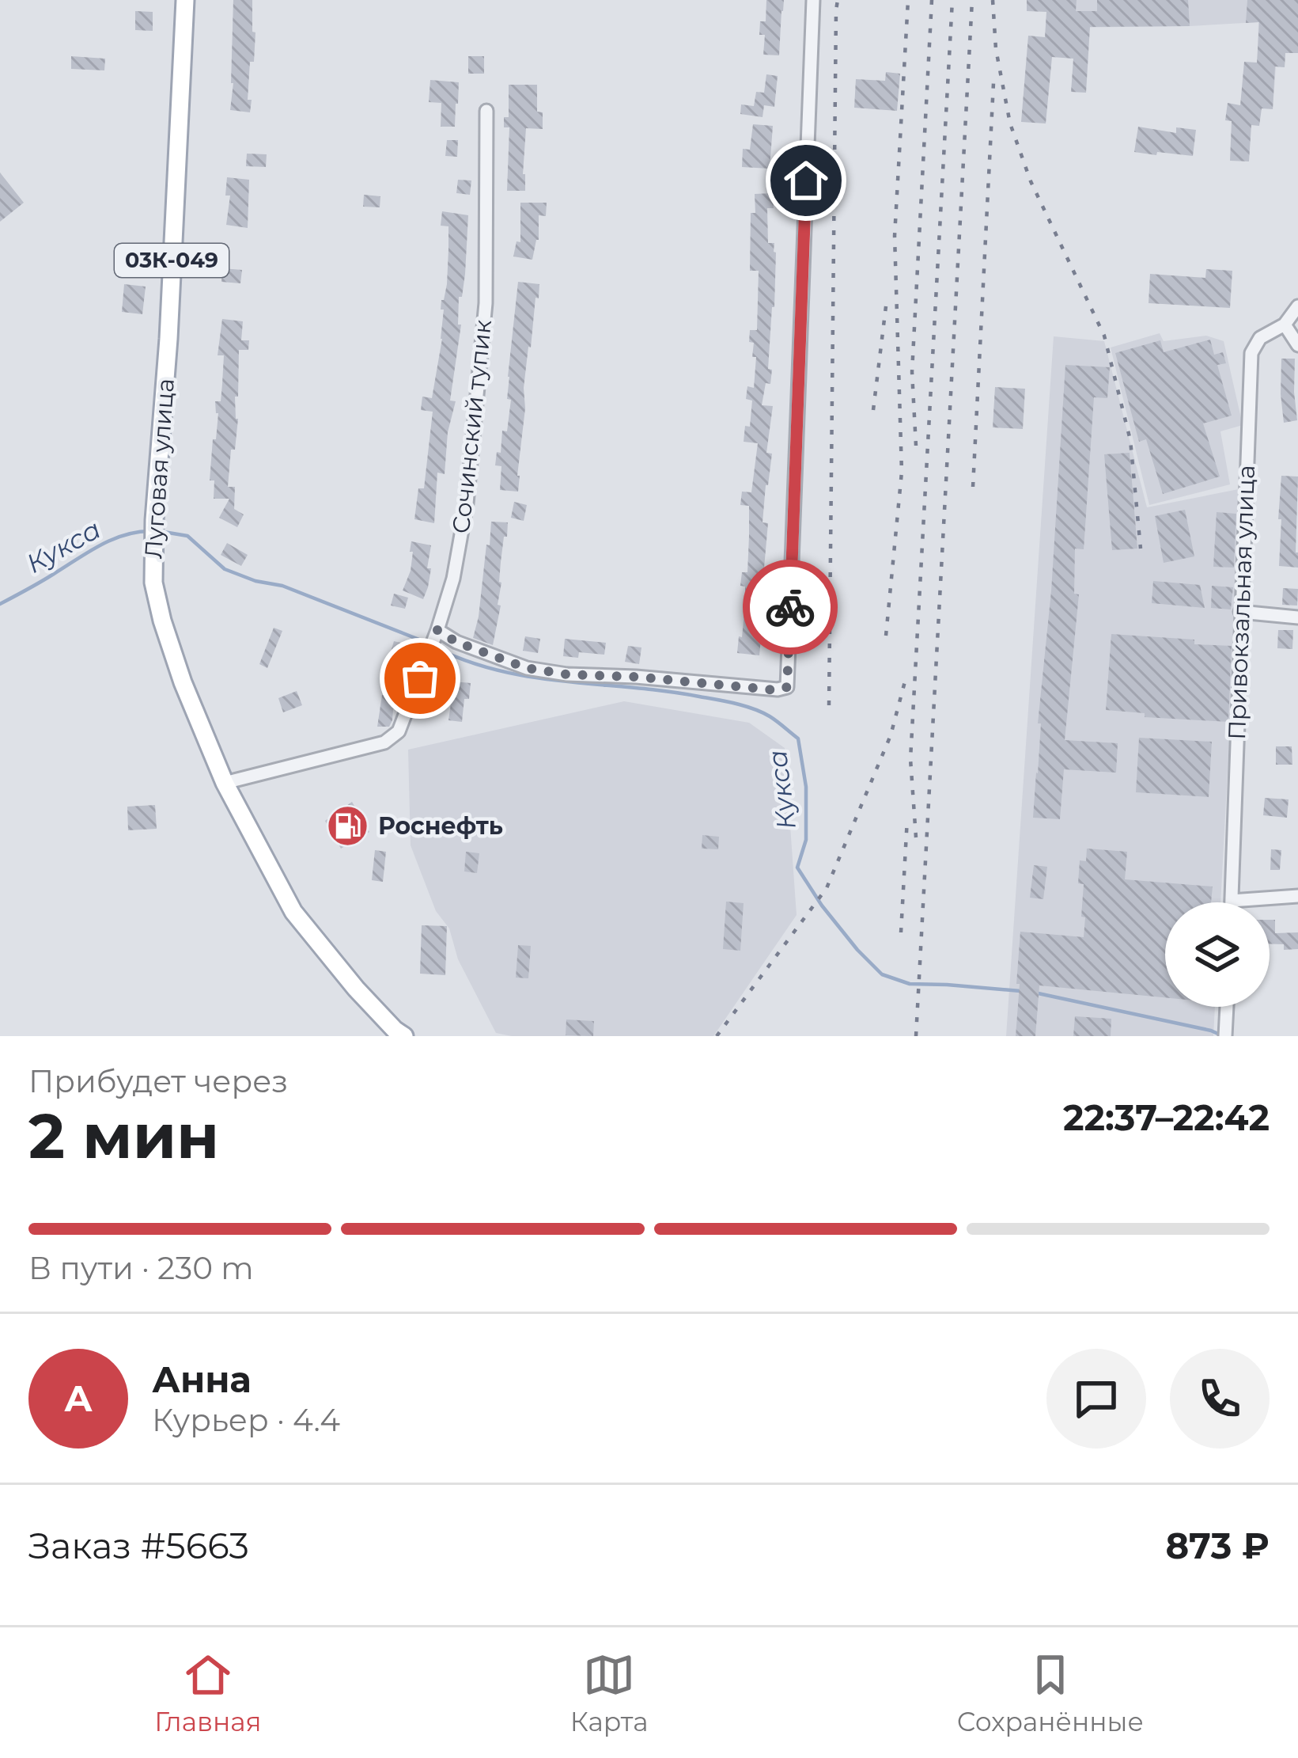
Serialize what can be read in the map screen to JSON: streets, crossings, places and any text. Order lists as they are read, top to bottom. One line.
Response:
{"streets":{"main road":["03К-049","Луговая улица"],"street":["Сочинский тупик","Привокзальная улица"]},"crossings":[["Сочинский тупик","Луговая улица"]],"water":["Кукса"],"places":{"fuel station":["Роснефть"]},"page":{"heading":["2 мин","Прибудет через","22:37–22:42"],"panel":["Анна","Курьер · 4.4","Заказ #5663","873 ₽"],"bar":"В пути · 230 m","round":"А","tabs":["Главная","Карта","Сохранённые"]}}
